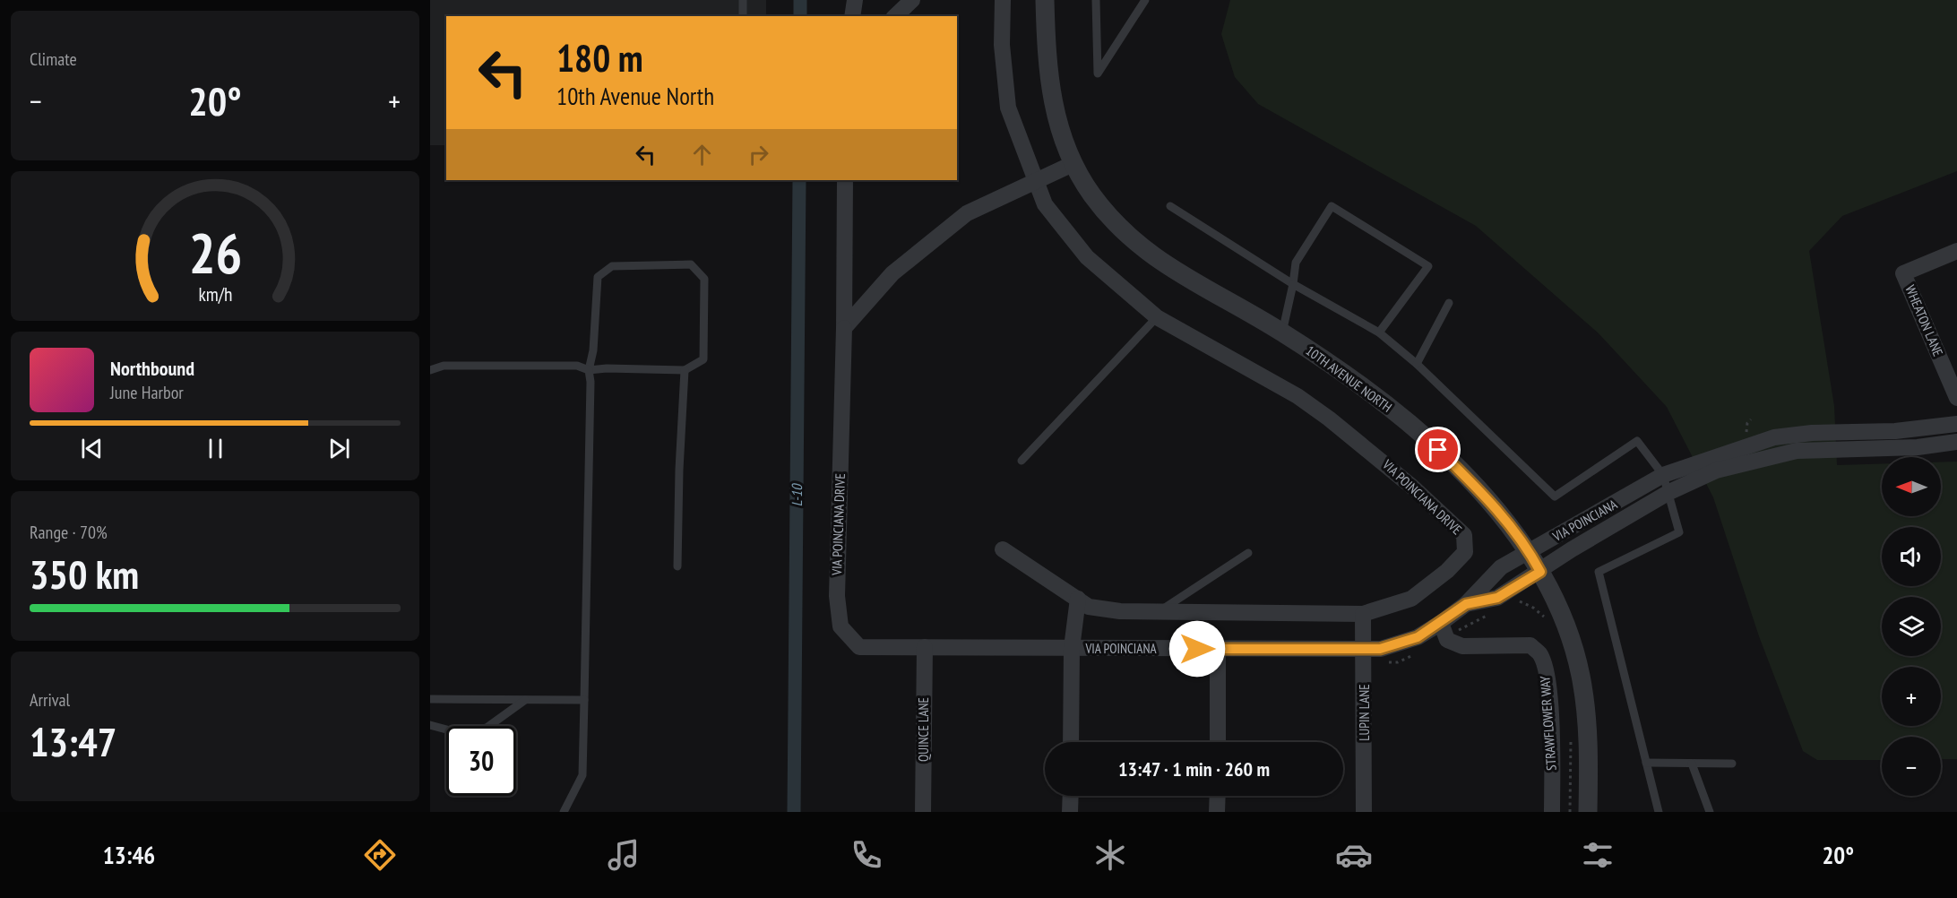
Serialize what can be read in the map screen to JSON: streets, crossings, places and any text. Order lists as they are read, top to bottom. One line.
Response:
{"streets":{"street":["WHEATON LANE","10TH AVENUE NORTH","VIA POINCIANA DRIVE","VIA POINCIANA","LUPIN LANE","STRAWFLOWER WAY","QUINCE LANE"]},"crossings":[["10TH AVENUE NORTH","VIA POINCIANA"],["VIA POINCIANA DRIVE","VIA POINCIANA"],["VIA POINCIANA DRIVE","LUPIN LANE"],["VIA POINCIANA DRIVE","QUINCE LANE"],["VIA POINCIANA","LUPIN LANE"],["VIA POINCIANA","STRAWFLOWER WAY"],["VIA POINCIANA","QUINCE LANE"]],"water":["L-10"],"north":"left","page":{"tile":["Climate",["Range · 70%","350 km"],["Arrival","13:47"]],"turn":["180 m","10th Avenue North"],"heat":["−","20°","+"],"song":["Northbound","June Harbor"],"map_buttons":["+","−"],"limit":"30","trip":"13:47 · 1 min · 260 m","tabs":["13:46","20°"],"gauge":["26","km/h"]}}
